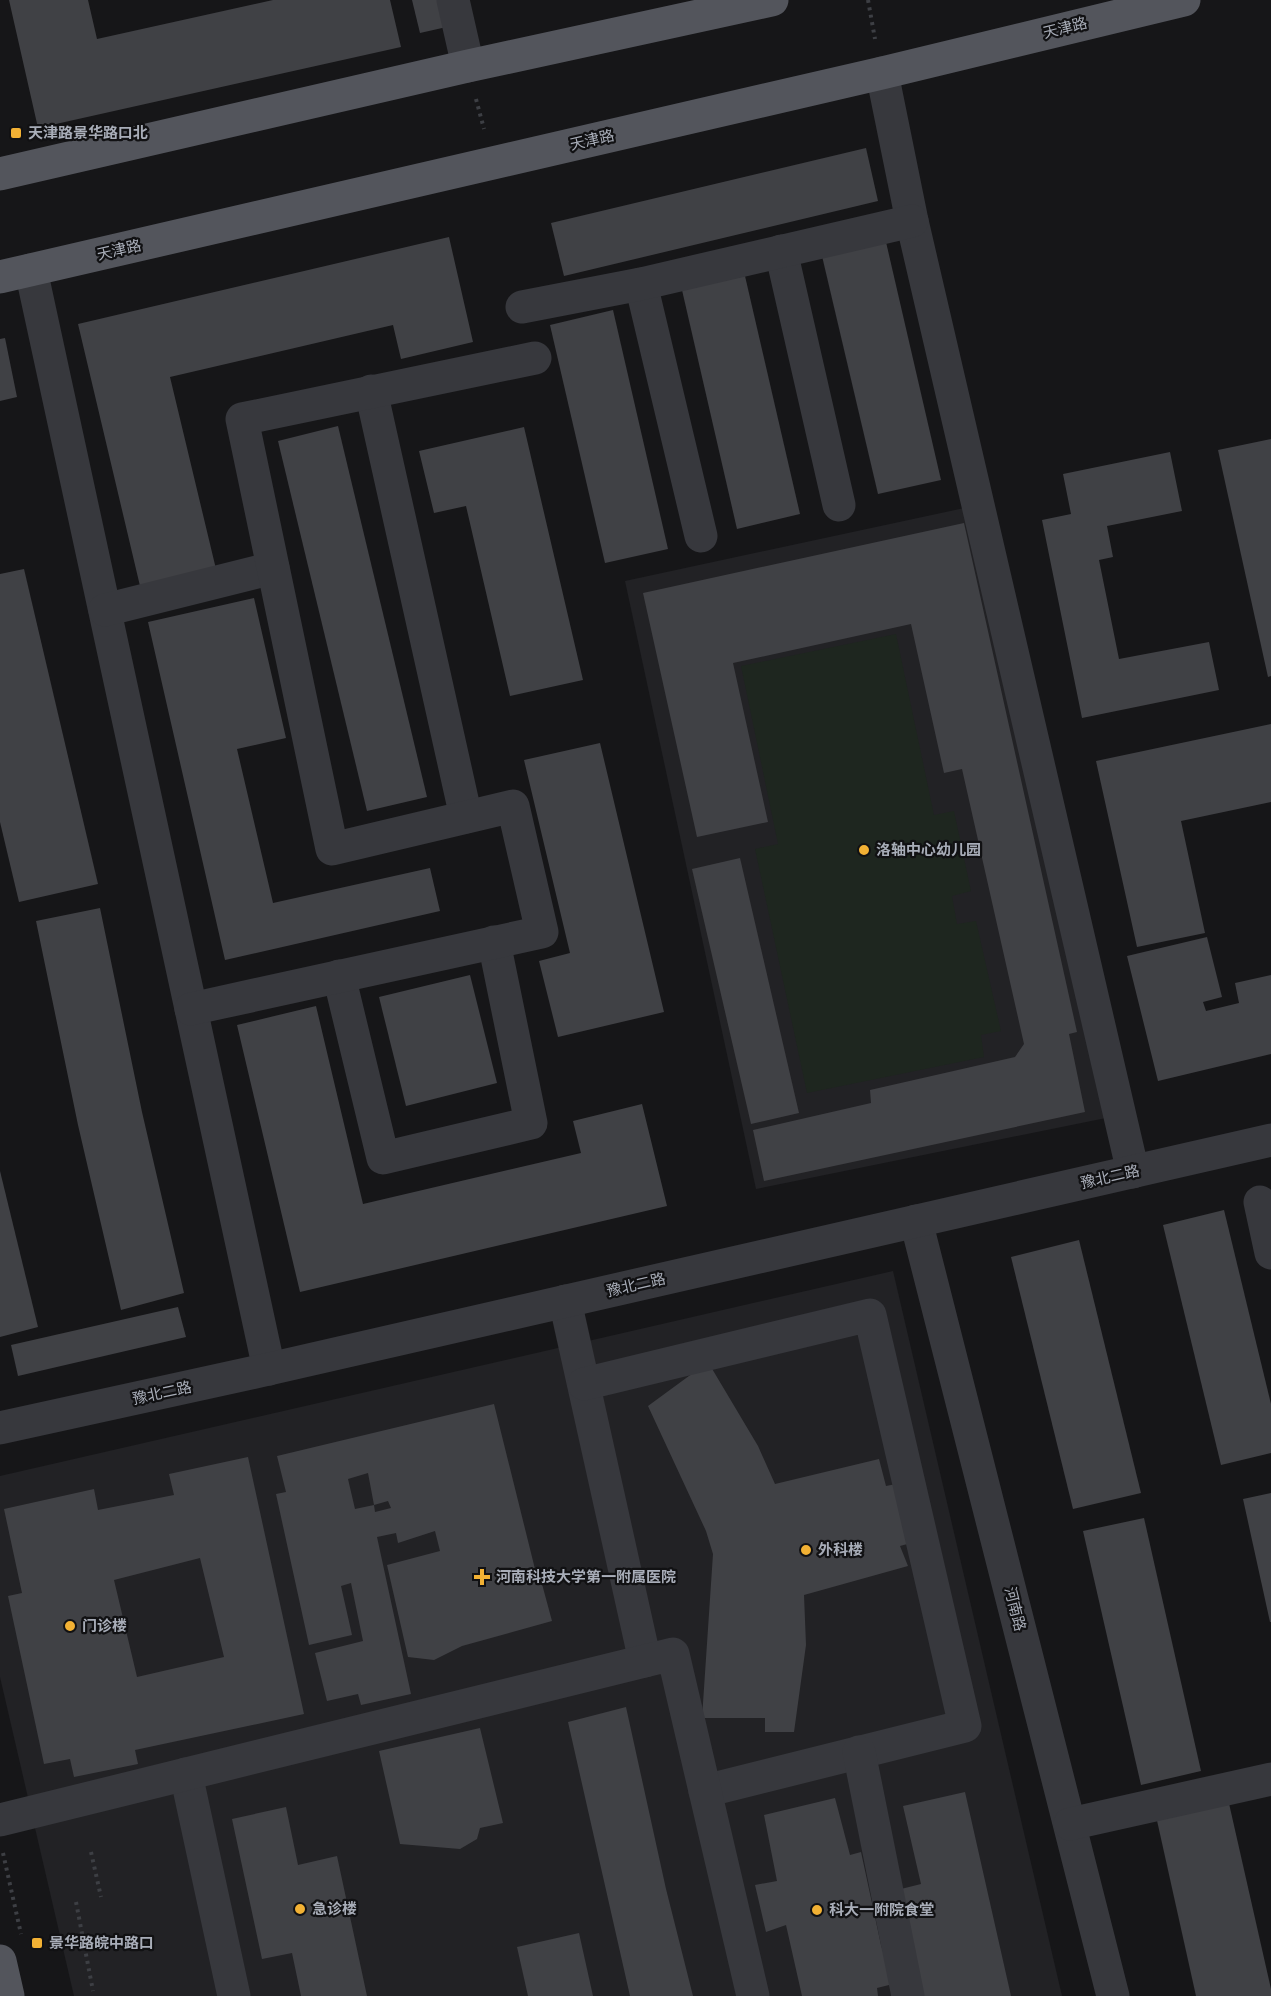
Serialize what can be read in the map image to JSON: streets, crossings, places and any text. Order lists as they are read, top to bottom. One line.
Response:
{"streets":{"main road":["天津路"],"street":["豫北二路","河南路"]},"crossings":[["豫北二路","河南路"]],"places":{"transit":["天津路景华路口北","景华路皖中路口"],"other":["洛轴中心幼儿园","外科楼","门诊楼","急诊楼","科大一附院食堂"],"health":["河南科技大学第一附属医院"]}}
